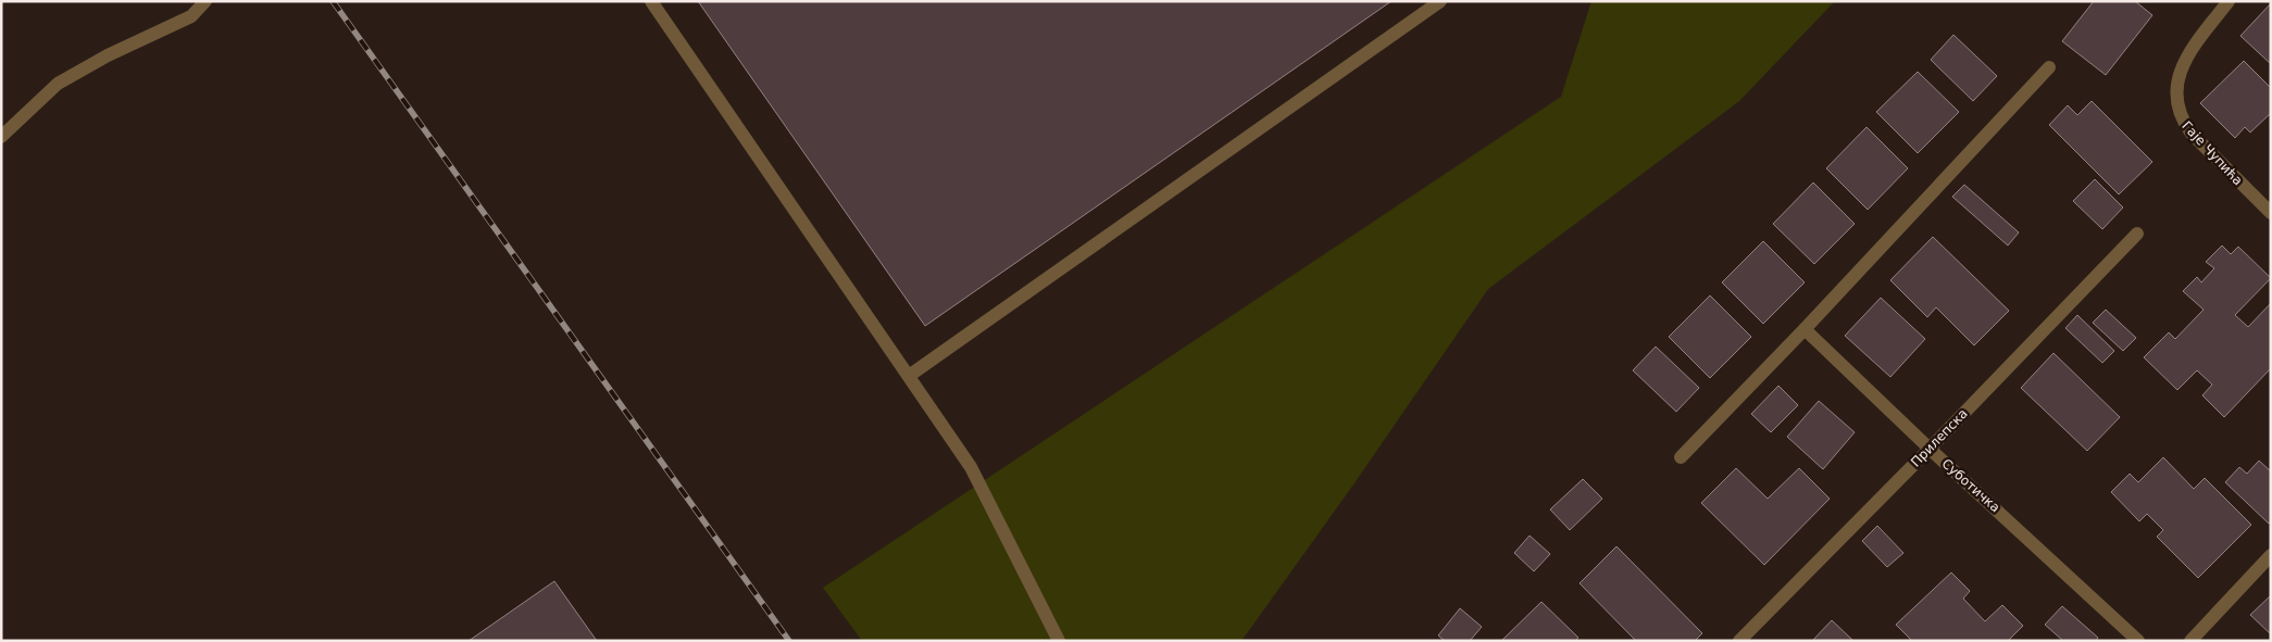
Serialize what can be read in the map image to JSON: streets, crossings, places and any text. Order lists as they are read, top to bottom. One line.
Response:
{"streets":{"street":["Гаје Чупића","Прилепска","Суботичка"]},"crossings":[["Прилепска","Суботичка"]]}
